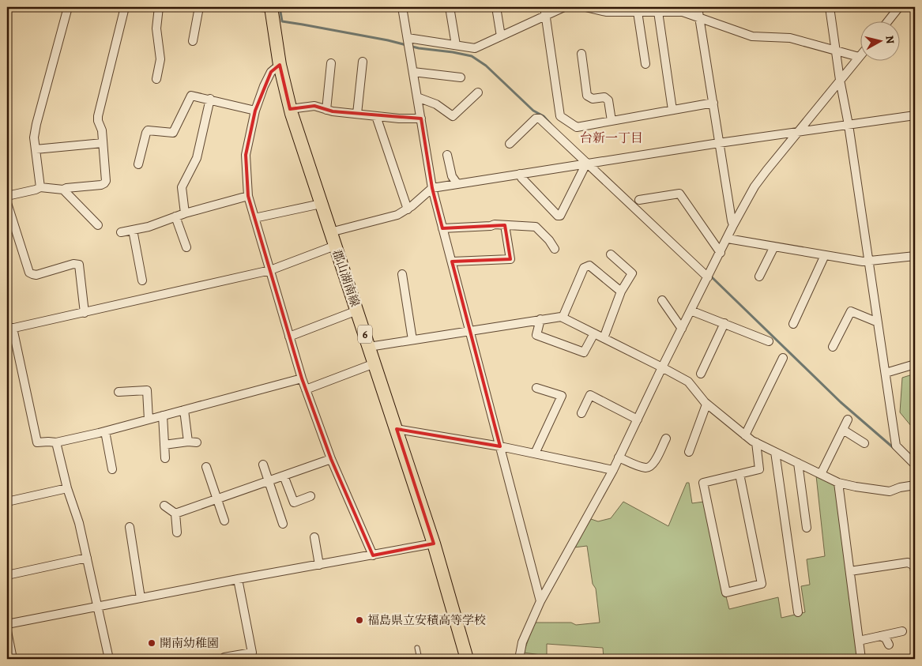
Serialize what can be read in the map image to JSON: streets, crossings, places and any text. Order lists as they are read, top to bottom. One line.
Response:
{"streets":{"main road":["郡山湖南線","6"]},"districts":["台新一丁目"],"places":["福島県立安積高等学校","開南幼稚園"],"north":"right"}
